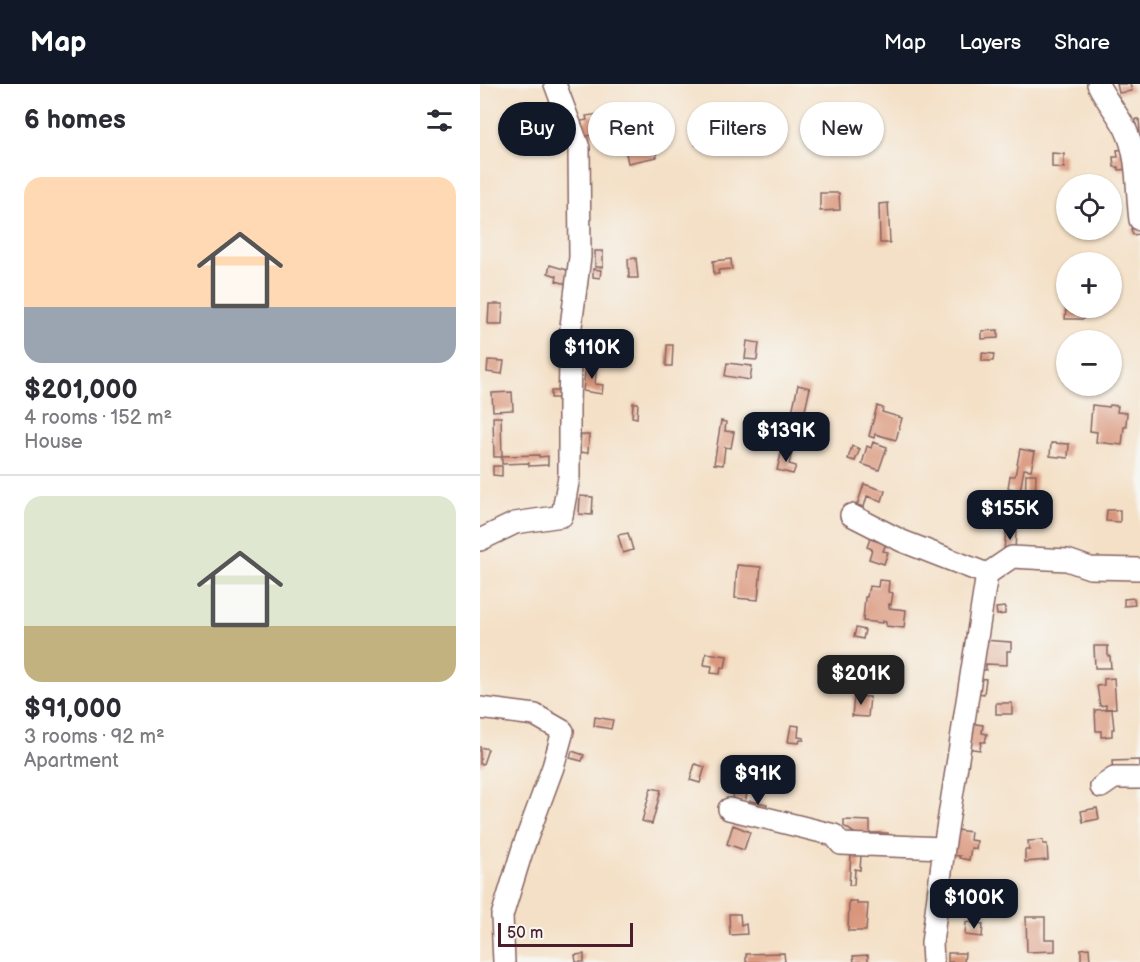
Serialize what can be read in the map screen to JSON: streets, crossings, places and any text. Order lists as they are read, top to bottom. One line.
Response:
{"scale_bar":"50 m","page":{"header":"Map","nav":["Map","Layers","Share"],"heading":"6 homes","chip":["Buy","Rent","Filters","New"],"list":[{"name":"$201,000","note":"4 rooms · 152 m² · House"},{"name":"$91,000","note":"3 rooms · 92 m² · Apartment"}],"map_buttons":["+","−"],"price":["$110K","$139K","$155K","$201K","$91K","$100K"],"scale":"50 m"}}
